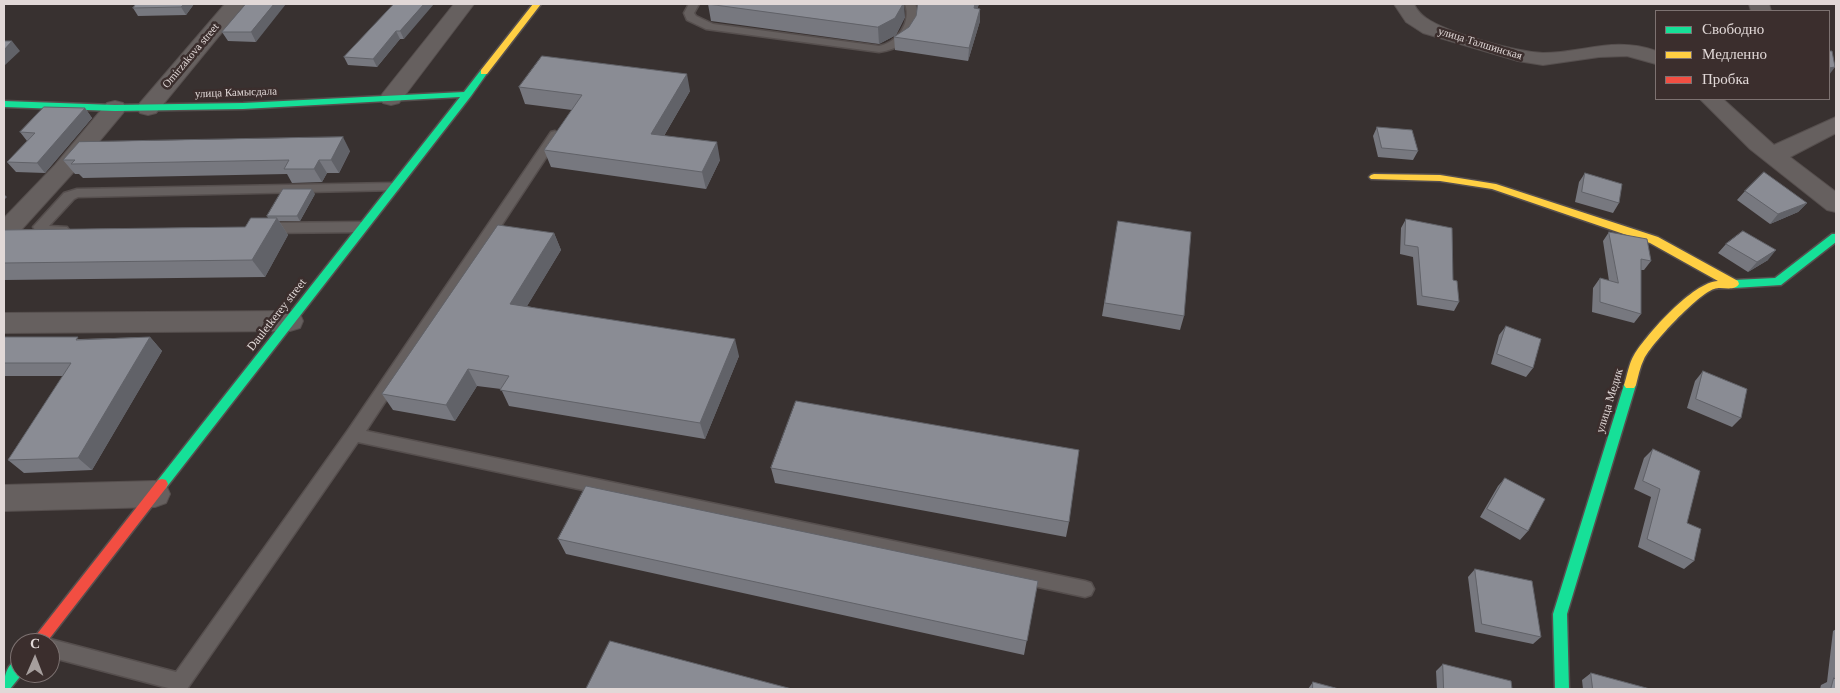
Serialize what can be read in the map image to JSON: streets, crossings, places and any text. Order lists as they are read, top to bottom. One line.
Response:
{"streets":{"street":["улица Талшинская","Omirzakova street","улица Камысдала","Dauletkerey street","улица Медик"]},"crossings":[["Omirzakova street","улица Камысдала"],["улица Камысдала","Dauletkerey street"]],"legend":["Свободно","Медленно","Пробка"],"north":"top"}
